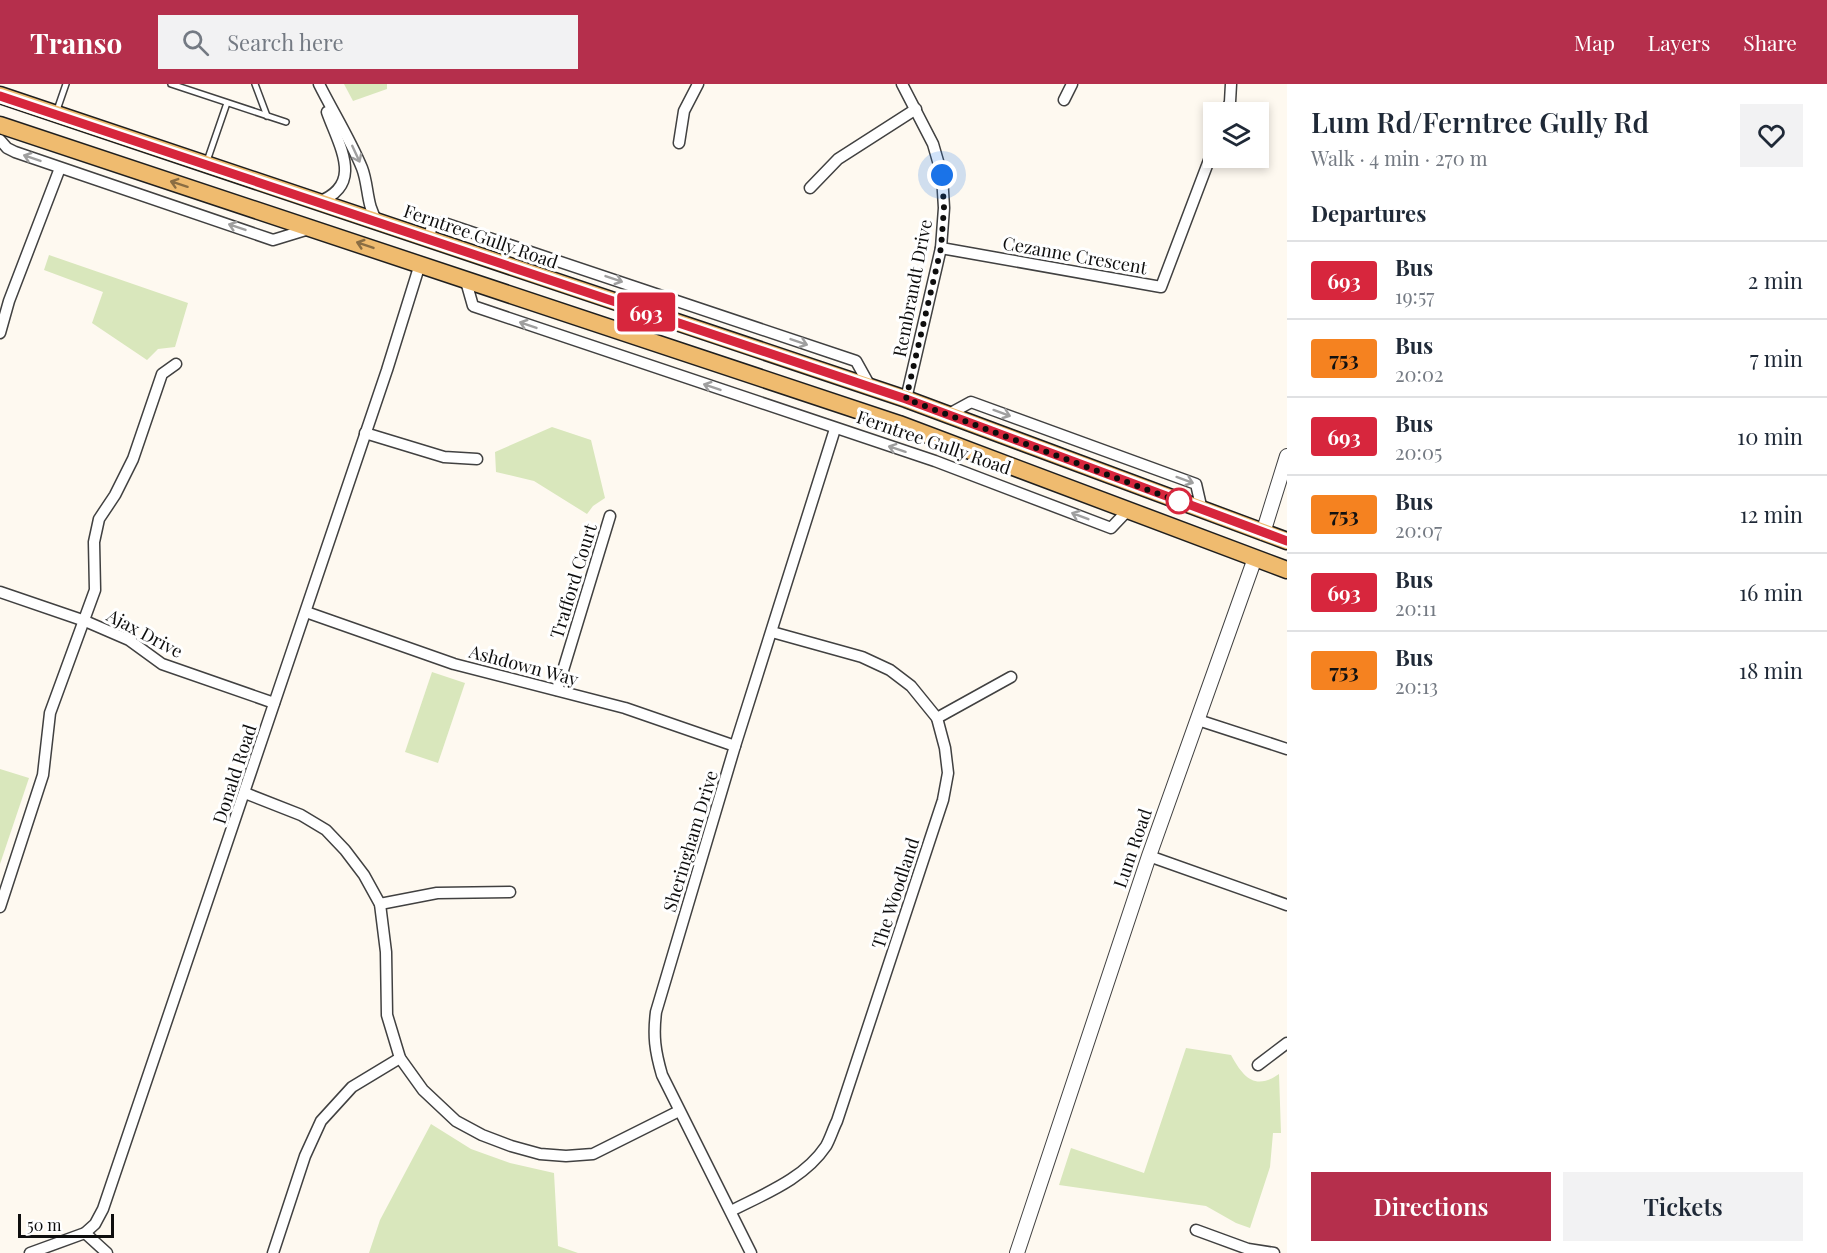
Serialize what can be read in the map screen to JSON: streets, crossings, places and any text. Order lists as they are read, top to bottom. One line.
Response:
{"streets":{"main road":["Ferntree Gully Road","Lum Road"],"street":["Cezanne Crescent","Rembrandt Drive","Trafford Court","Ajax Drive","Ashdown Way","Donald Road","Sheringham Drive","The Woodland"]},"crossings":[["Ferntree Gully Road","Rembrandt Drive"],["Ferntree Gully Road","Donald Road"],["Ferntree Gully Road","Sheringham Drive"],["Ferntree Gully Road","Lum Road"],["Cezanne Crescent","Rembrandt Drive"],["Trafford Court","Ashdown Way"],["Ajax Drive","Donald Road"],["Ashdown Way","Donald Road"],["Ashdown Way","Sheringham Drive"],["Sheringham Drive","The Woodland"]],"lines":["bus line 693"],"scale_bar":"50 m","page":{"header":"Transo","search":"Search here","nav":["Map","Layers","Share"],"on_map":"693","heading":[["Lum Rd/Ferntree Gully Rd","Walk · 4 min · 270 m"],"Departures"],"list":[{"mark":"693","name":"Bus","note":"19:57","value":"2 min"},{"mark":"753","name":"Bus","note":"20:02","value":"7 min"},{"mark":"693","name":"Bus","note":"20:05","value":"10 min"},{"mark":"753","name":"Bus","note":"20:07","value":"12 min"},{"mark":"693","name":"Bus","note":"20:11","value":"16 min"},{"mark":"753","name":"Bus","note":"20:13","value":"18 min"}],"buttons":["Directions","Tickets"],"scale":"50 m"}}
